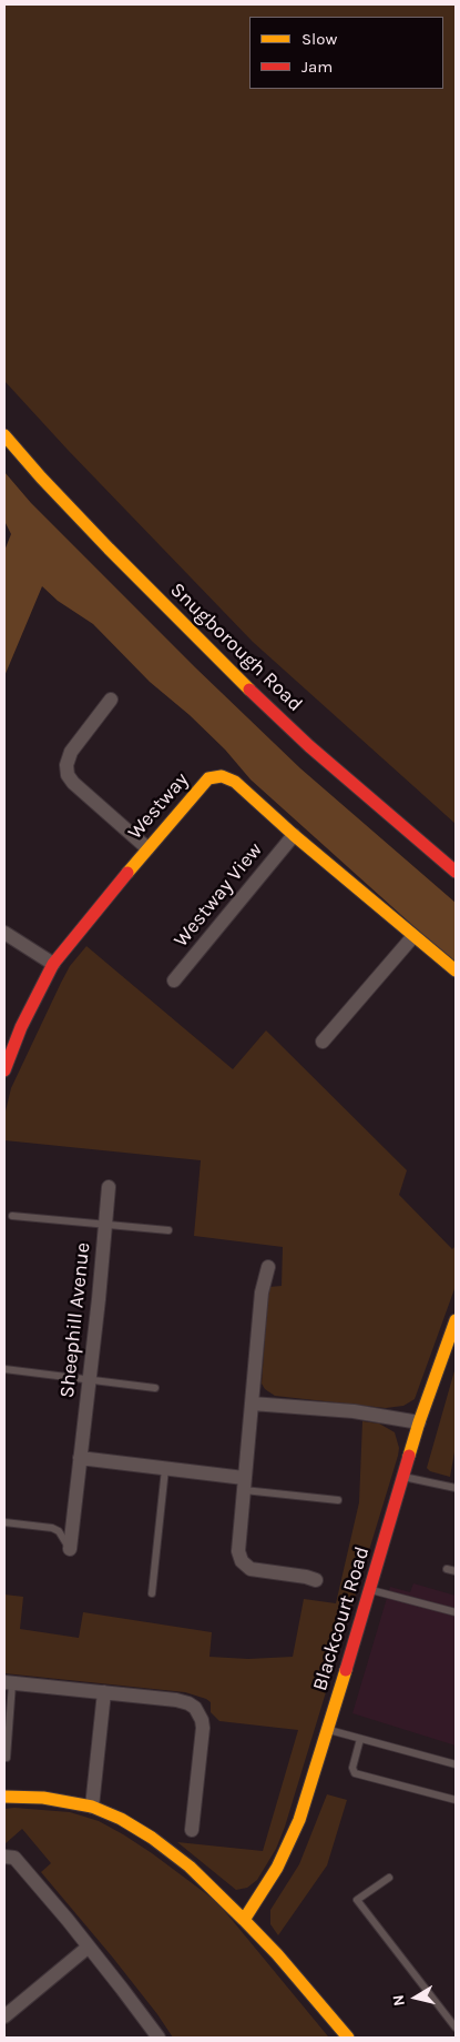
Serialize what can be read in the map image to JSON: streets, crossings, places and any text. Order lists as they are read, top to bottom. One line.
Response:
{"streets":{"street":["Snugborough Road","Westway","Westway View","Sheephill Avenue","Blackcourt Road"]},"crossings":[["Westway","Westway View"]],"legend":["Slow","Jam"],"north":"left"}
